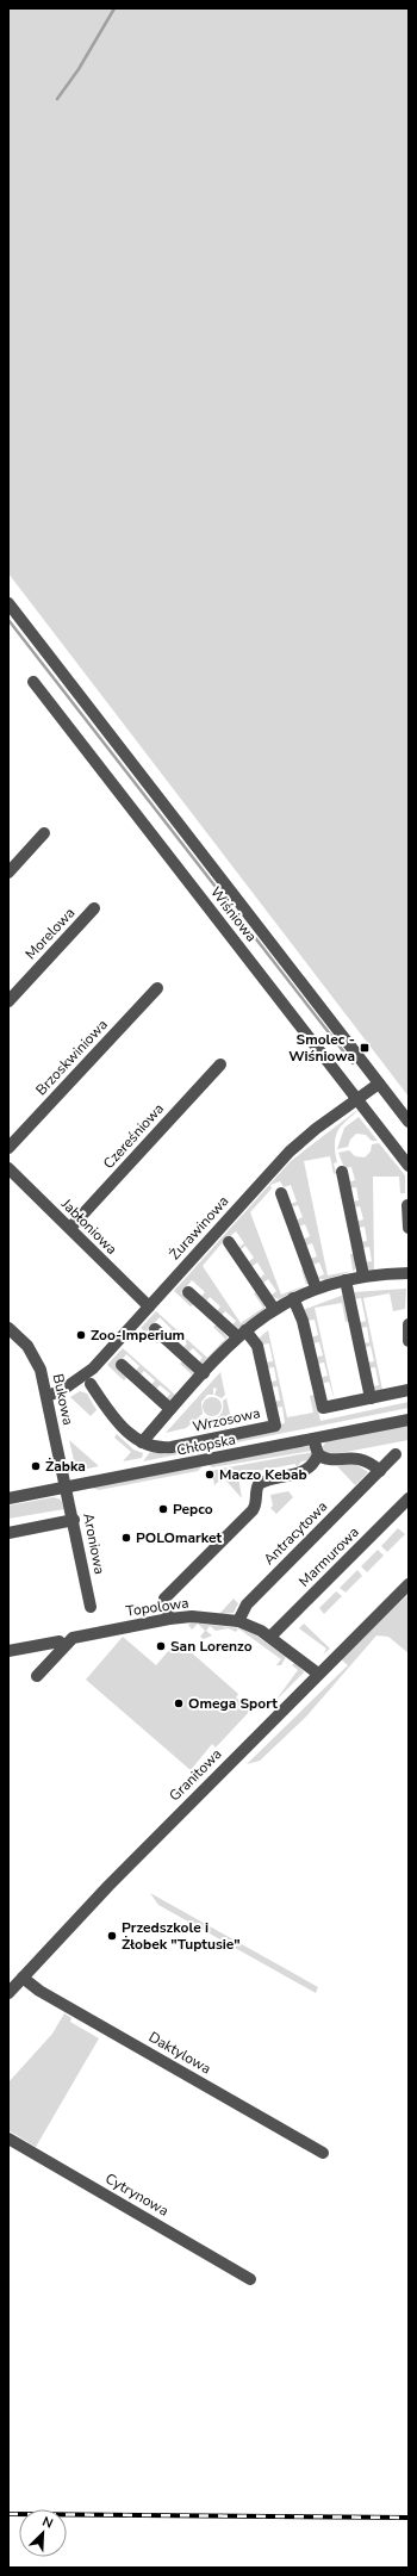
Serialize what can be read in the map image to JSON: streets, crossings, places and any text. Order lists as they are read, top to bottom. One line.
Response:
{"streets":{"street":["Wiśniowa","Morelowa","Brzoskwiniowa","Czereśniowa","Jabłoniowa","Żurawinowa","Bukowa","Wrzosowa","Chłopska","Antracytowa","Aroniowa","Marmurowa","Topolowa","Granitowa","Daktylowa","Cytrynowa"]},"crossings":[["Wiśniowa","Żurawinowa"],["Czereśniowa","Jabłoniowa"],["Jabłoniowa","Żurawinowa"],["Żurawinowa","Bukowa"],["Bukowa","Chłopska"],["Bukowa","Aroniowa"],["Chłopska","Aroniowa"],["Antracytowa","Topolowa"],["Marmurowa","Topolowa"],["Topolowa","Granitowa"],["Granitowa","Daktylowa"]],"places":{"transit":["Smolec - Wiśniowa"],"other":["Zoo-Imperium","Żabka","Maczo Kebab","Pepco","POLOmarket","San Lorenzo","Omega Sport","Przedszkole i Żłobek \"Tuptusie\""]},"north":"top right"}
